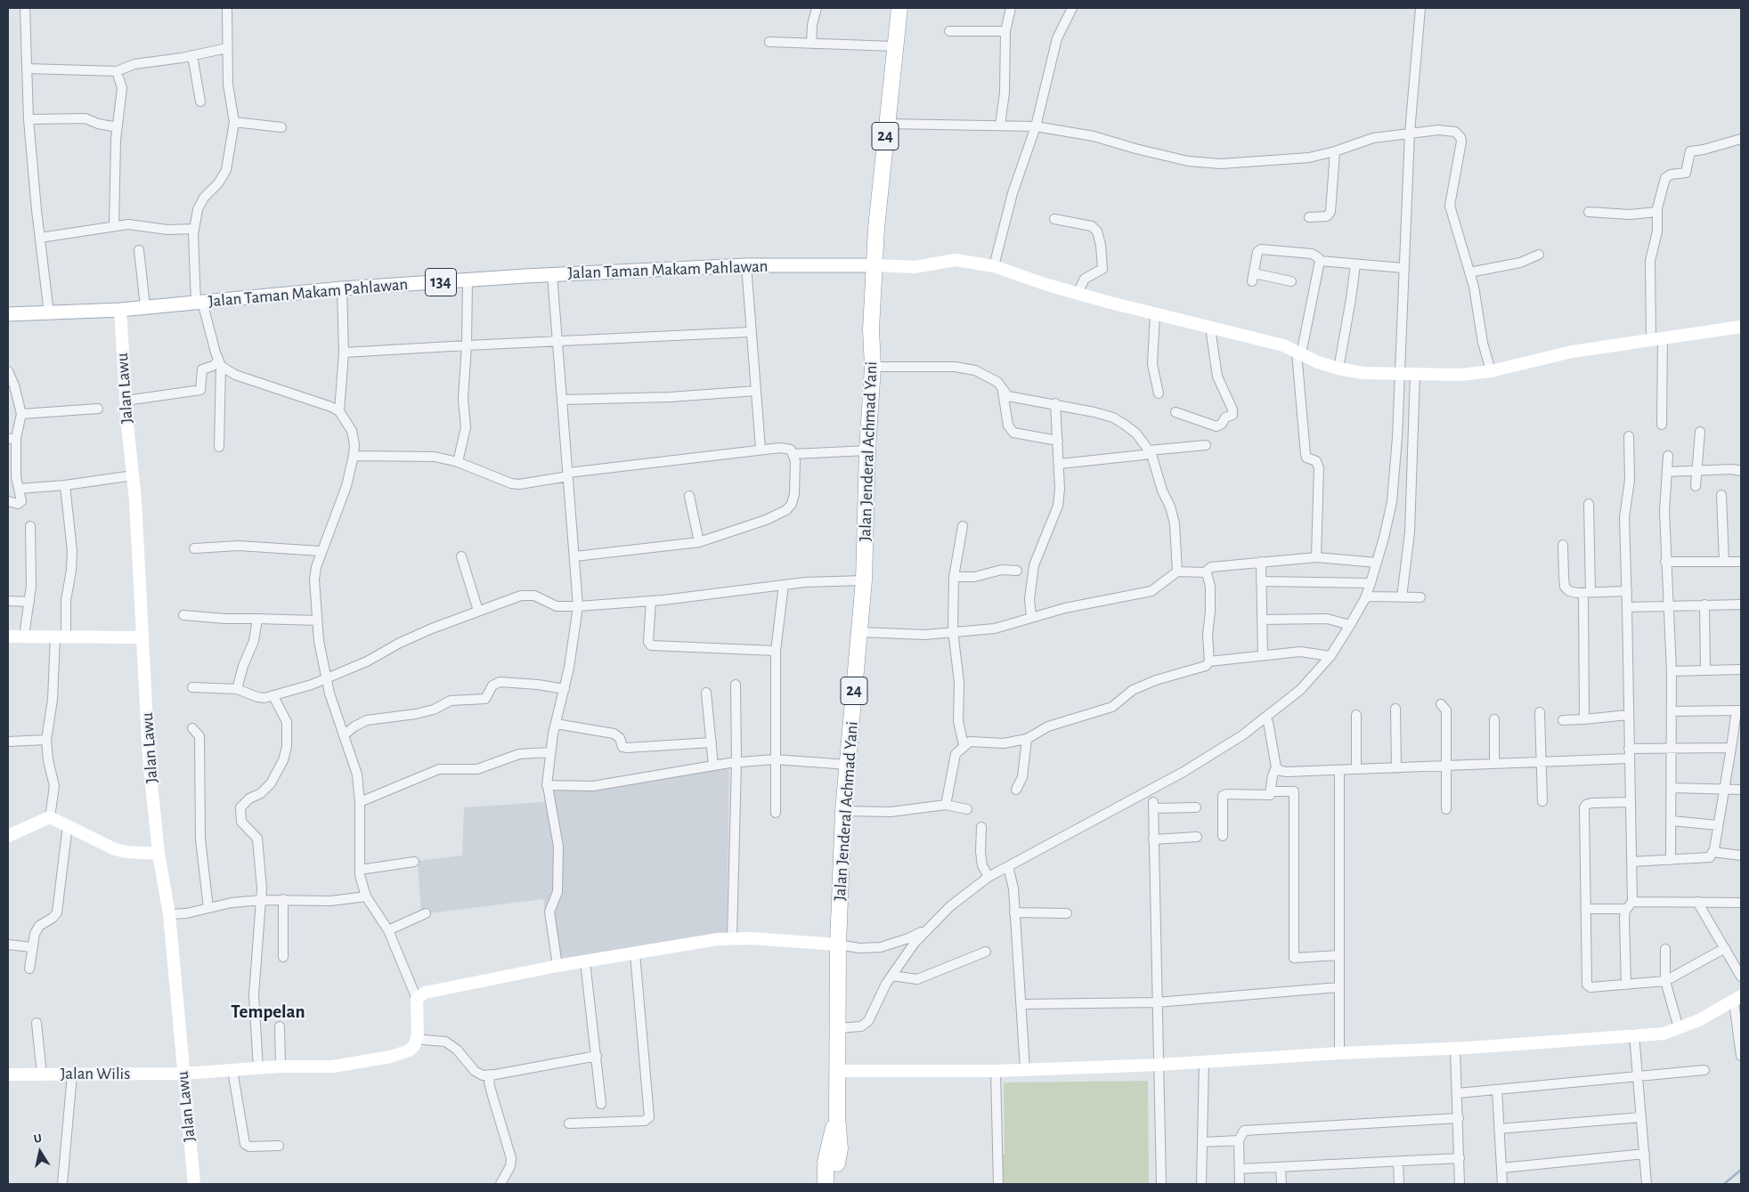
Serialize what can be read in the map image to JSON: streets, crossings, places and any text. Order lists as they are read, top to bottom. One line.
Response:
{"streets":{"highway":["24","Jalan Jenderal Achmad Yani"],"main road":["Jalan Taman Makam Pahlawan","134","Jalan Lawu","Jalan Wilis"]},"crossings":[["24","Jalan Taman Makam Pahlawan"],["24","Jalan Jenderal Achmad Yani"],["Jalan Taman Makam Pahlawan","Jalan Lawu"],["Jalan Taman Makam Pahlawan","Jalan Jenderal Achmad Yani"],["Jalan Lawu","Jalan Wilis"]],"districts":["Tempelan"],"north":"top"}
